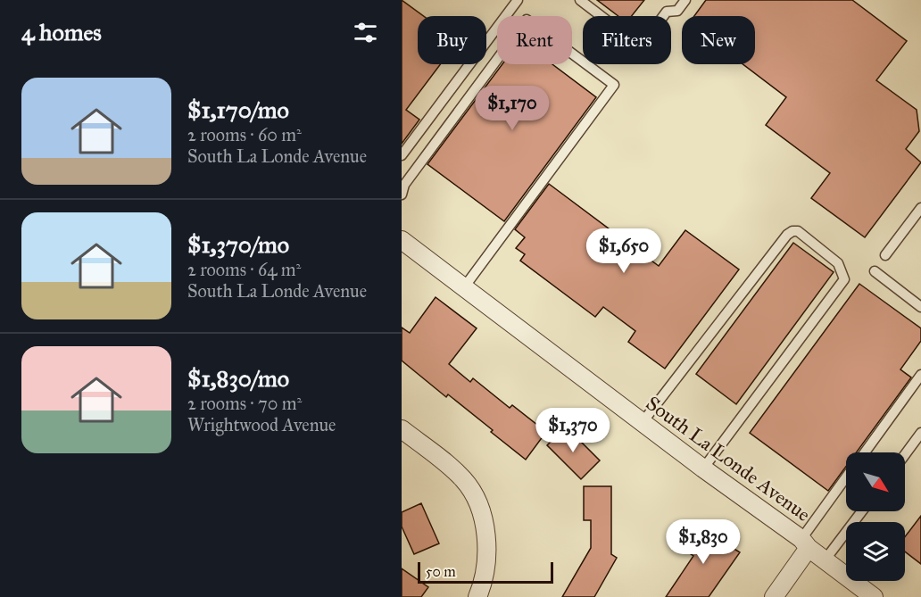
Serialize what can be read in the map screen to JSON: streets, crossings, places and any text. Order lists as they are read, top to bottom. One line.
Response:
{"streets":{"street":["South La Londe Avenue"]},"scale_bar":"50 m","north":"bottom right","page":{"heading":"4 homes","chip":["Buy","Rent","Filters","New"],"list":[{"name":"$1,170/mo","note":"2 rooms · 60 m² · South La Londe Avenue"},{"name":"$1,370/mo","note":"2 rooms · 64 m² · South La Londe Avenue"},{"name":"$1,830/mo","note":"2 rooms · 70 m² · Wrightwood Avenue"}],"price":["$1,170","$1,650","$1,370","$1,830"],"scale":"50 m"}}
